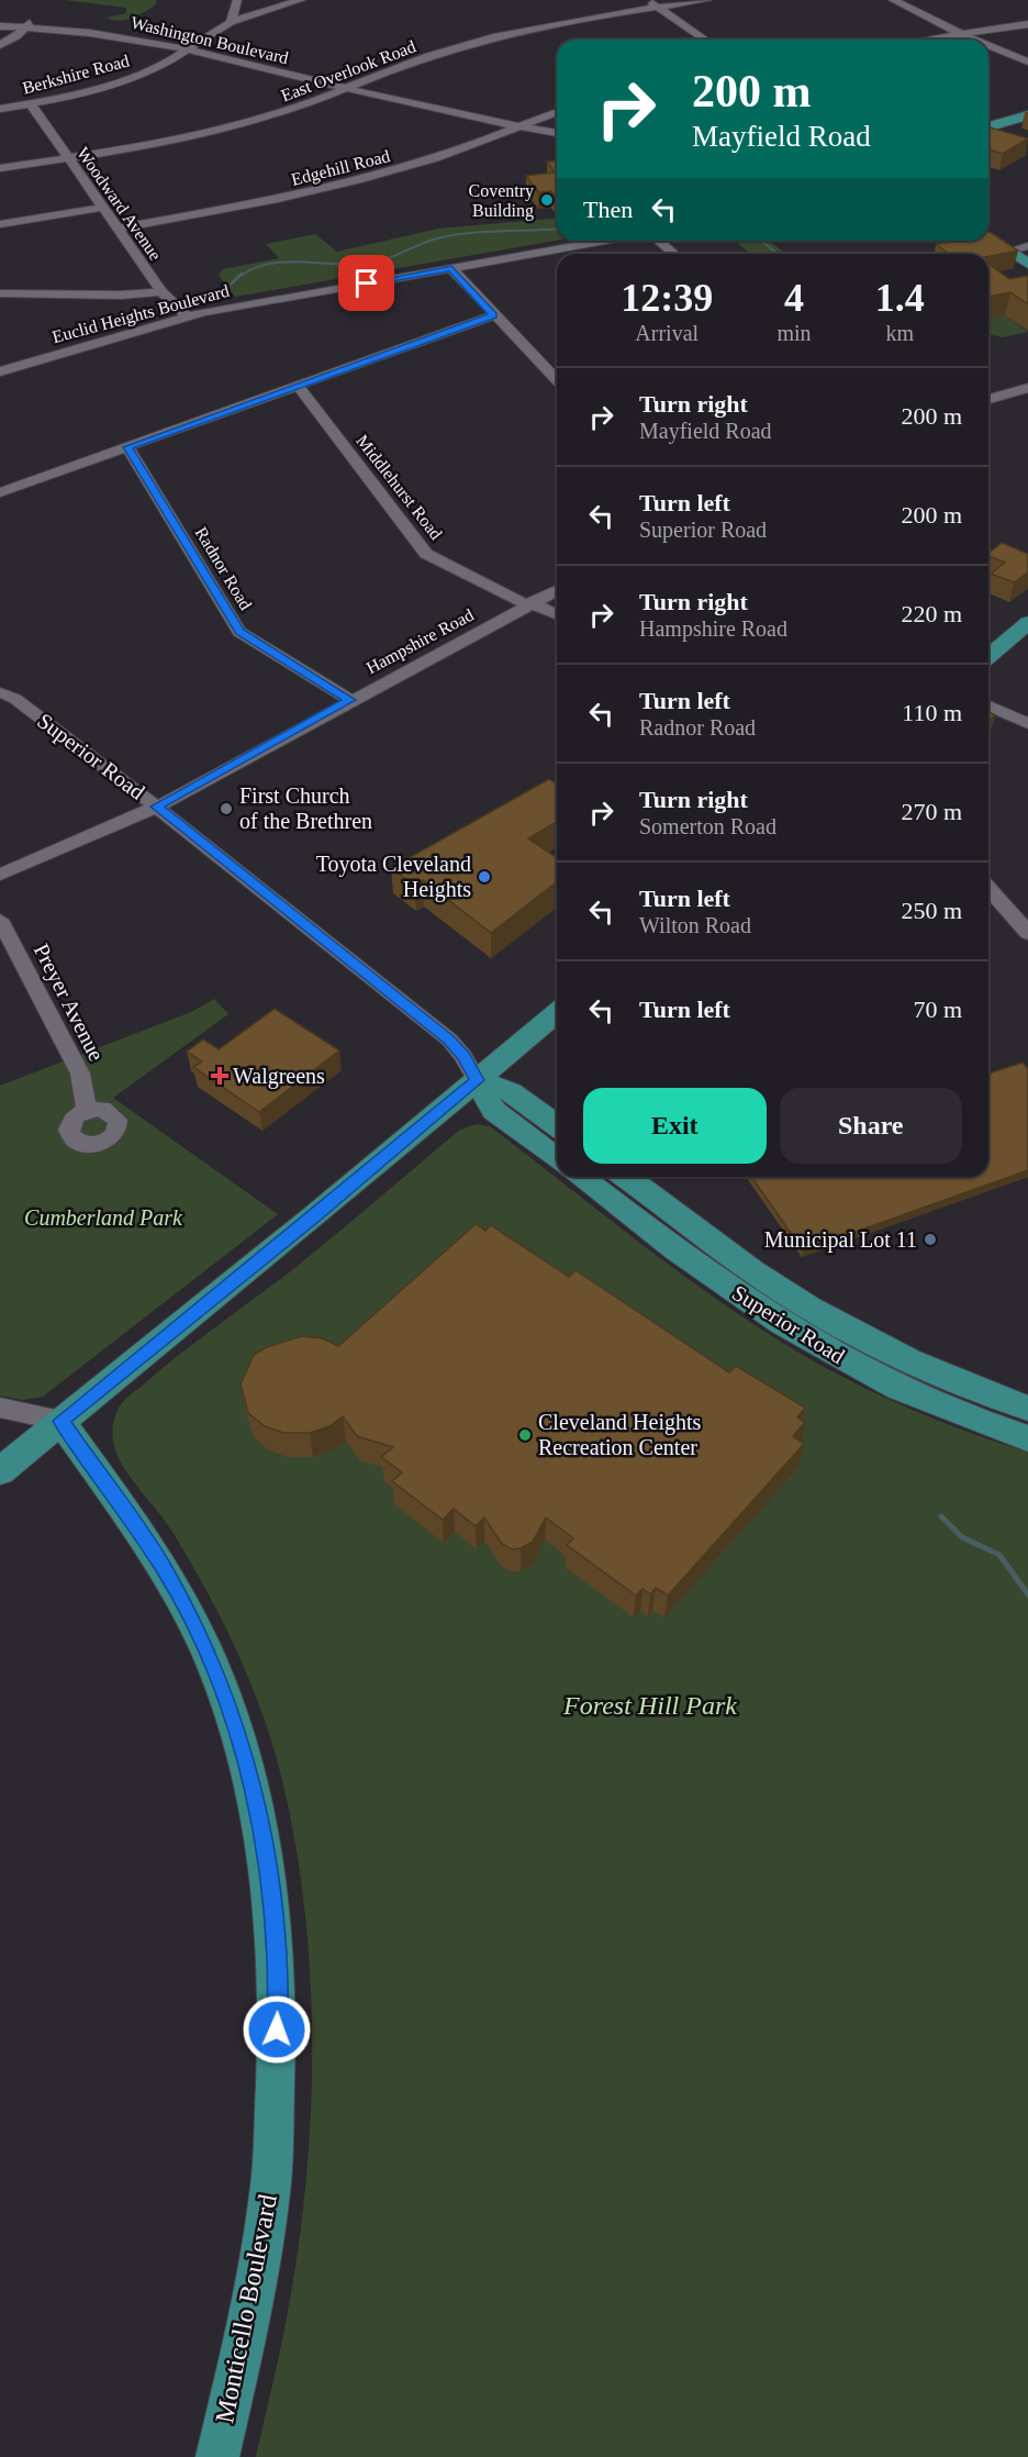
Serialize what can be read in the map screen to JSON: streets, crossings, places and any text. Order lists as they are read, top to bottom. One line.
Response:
{"streets":{"main road":["Superior Road","Monticello Boulevard"],"street":["Washington Boulevard","East Overlook Road","Berkshire Road","Edgehill Road","Woodward Avenue","Euclid Heights Boulevard","Middlehurst Road","Radnor Road","Hampshire Road","Preyer Avenue"]},"crossings":[["Washington Boulevard","East Overlook Road"],["Washington Boulevard","Berkshire Road"],["Washington Boulevard","Edgehill Road"],["East Overlook Road","Woodward Avenue"],["Berkshire Road","Woodward Avenue"],["Edgehill Road","Woodward Avenue"],["Woodward Avenue","Euclid Heights Boulevard"],["Middlehurst Road","Hampshire Road"],["Radnor Road","Hampshire Road"],["Hampshire Road","Superior Road"]],"parks":["Cumberland Park","Forest Hill Park"],"places":{"other":["Coventry Building","First Church of the Brethren","Toyota Cleveland Heights","Municipal Lot 11","Cleveland Heights Recreation Center"],"health":["Walgreens"]},"page":{"turn":["200 m","Mayfield Road"],"then":"Then","eta":["12:39","Arrival","4","min","1.4","km"],"list":[{"name":"Turn right","note":"Mayfield Road","value":"200 m"},{"name":"Turn left","note":"Superior Road","value":"200 m"},{"name":"Turn right","note":"Hampshire Road","value":"220 m"},{"name":"Turn left","note":"Radnor Road","value":"110 m"},{"name":"Turn right","note":"Somerton Road","value":"270 m"},{"name":"Turn left","note":"Wilton Road","value":"250 m"},{"name":"Turn left","value":"70 m"}],"buttons":["Exit","Share"]}}
